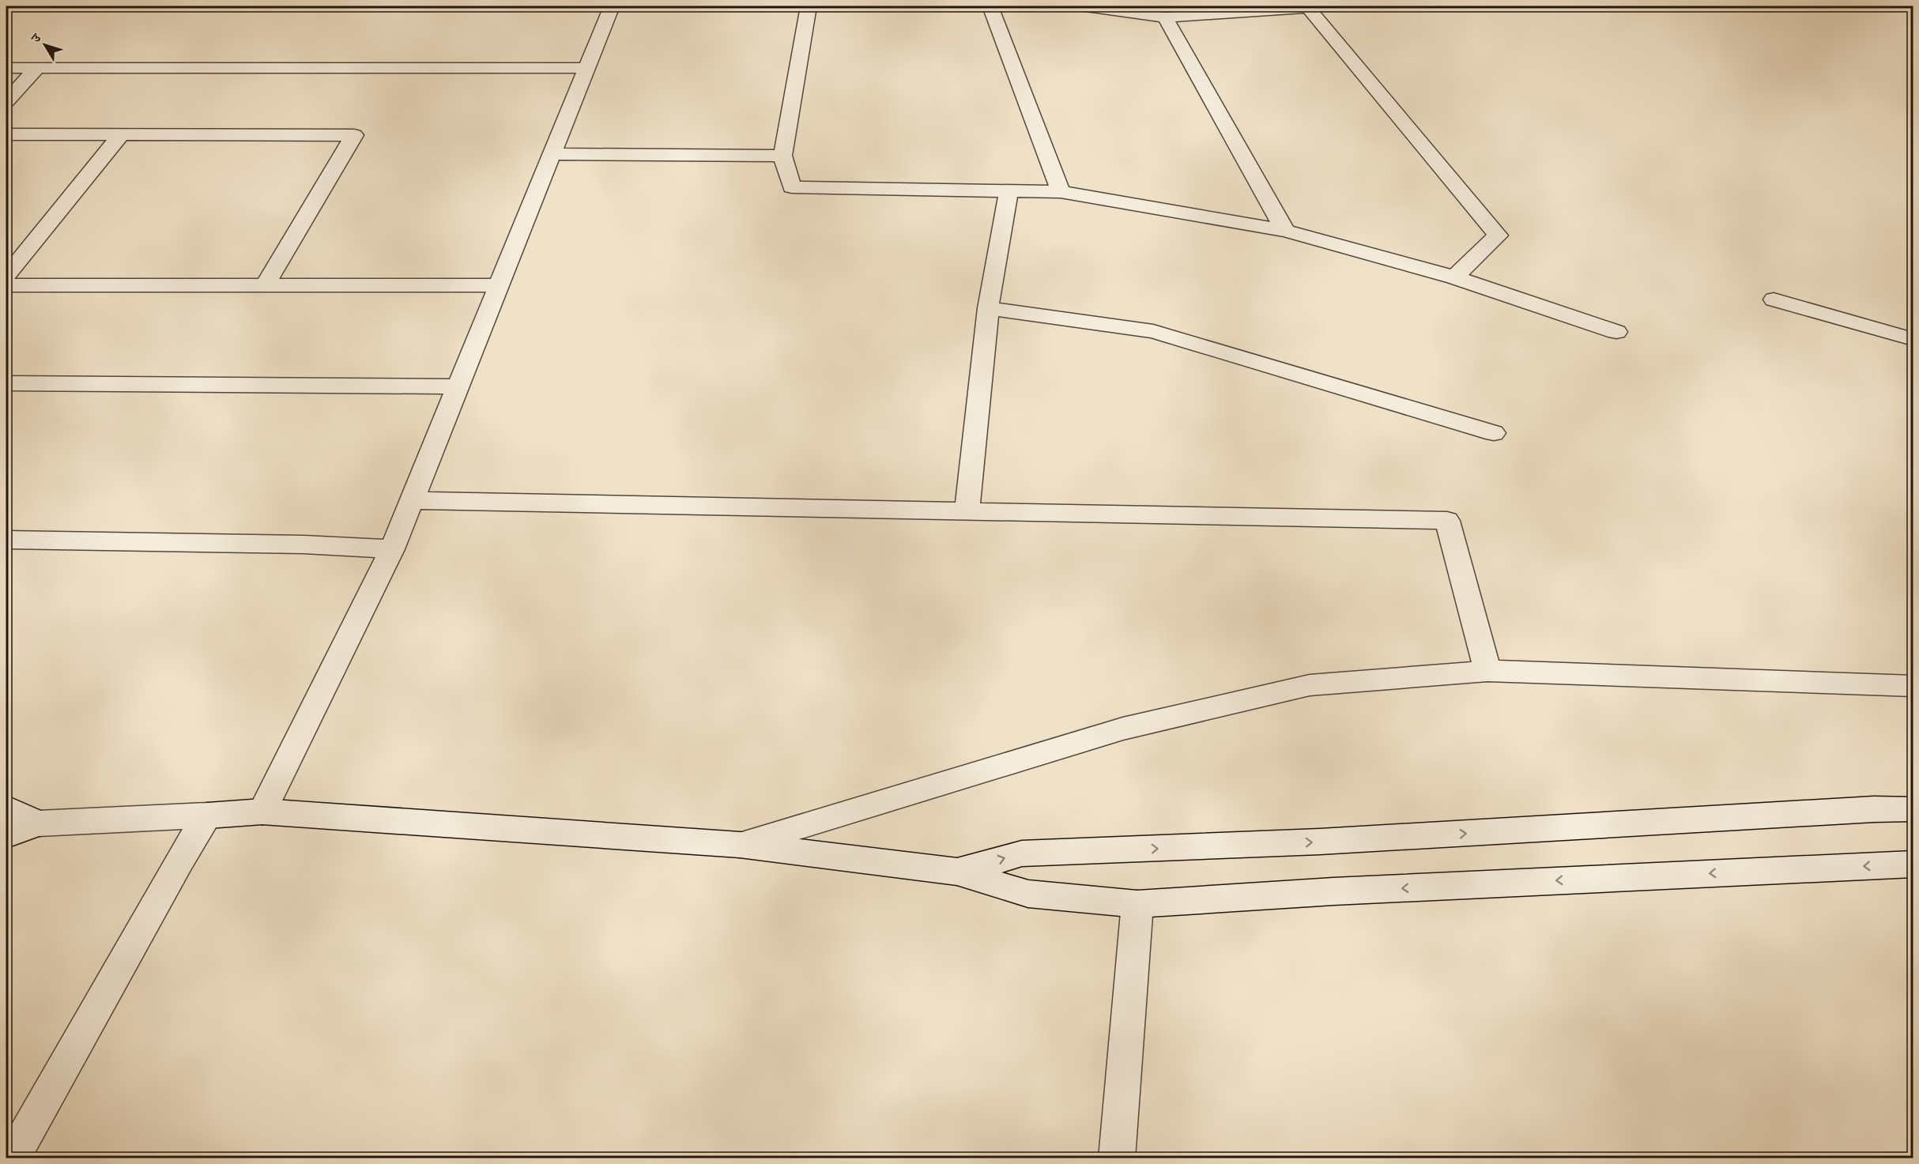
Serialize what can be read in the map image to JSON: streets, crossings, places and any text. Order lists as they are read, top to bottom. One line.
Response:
{"north":"top left"}
